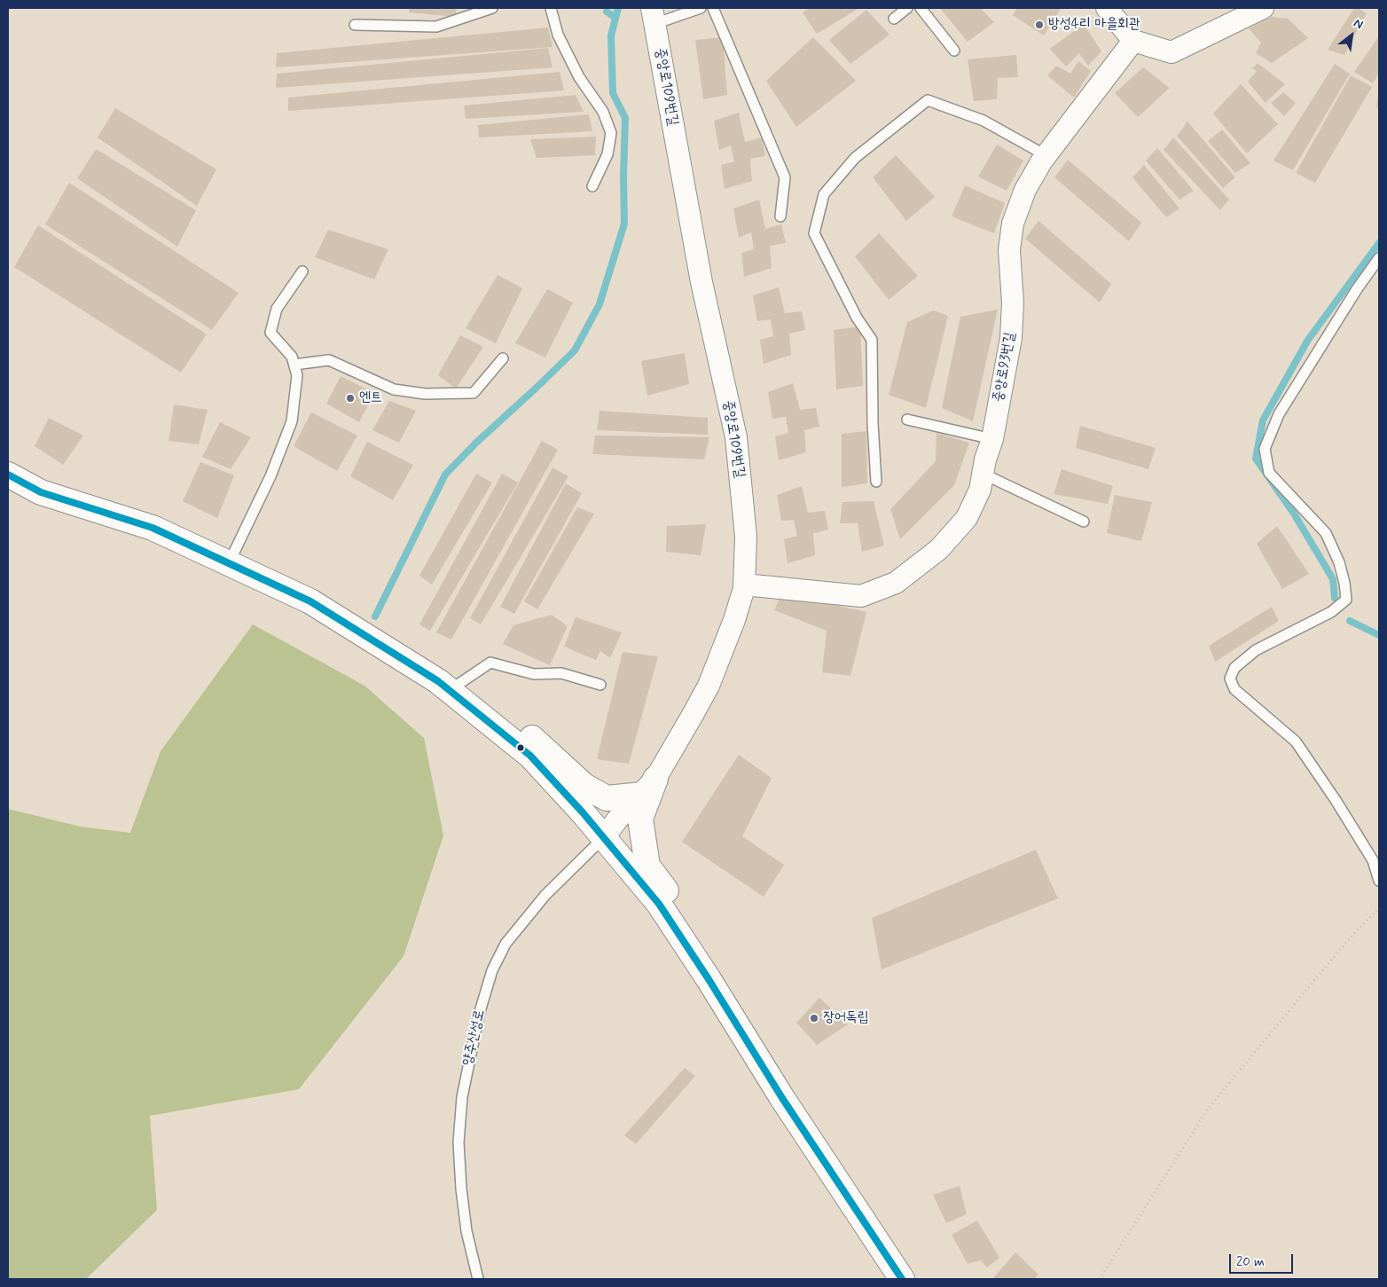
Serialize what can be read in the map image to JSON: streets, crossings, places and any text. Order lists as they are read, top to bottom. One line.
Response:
{"streets":{"street":["중앙로109번길","중앙로93번길"],"lane":["양주산성로"]},"crossings":[["중앙로109번길","중앙로93번길"],["중앙로109번길","양주산성로"]],"places":["방성4리 마을회관","엔트","장어독립"],"scale_bar":"20 m","north":"top right"}
